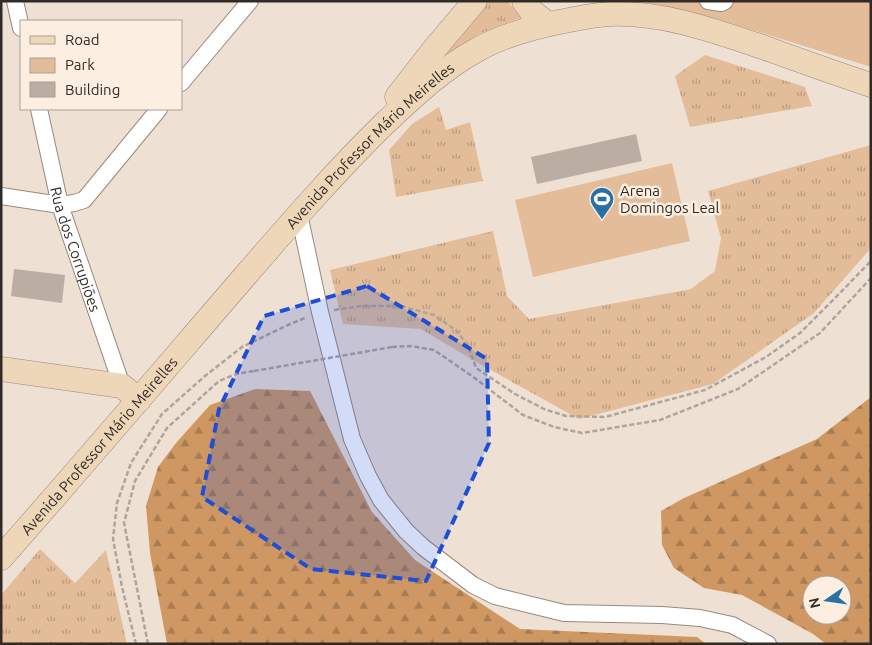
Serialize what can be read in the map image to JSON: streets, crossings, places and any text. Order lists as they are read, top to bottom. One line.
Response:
{"streets":{"main road":["Avenida Professor Mário Meirelles"],"street":["Rua dos Corrupiões"]},"crossings":[["Avenida Professor Mário Meirelles","Rua dos Corrupiões"]],"places":{"sports":["Arena Domingos Leal"]},"legend":["Road","Park","Building"],"north":"left"}
